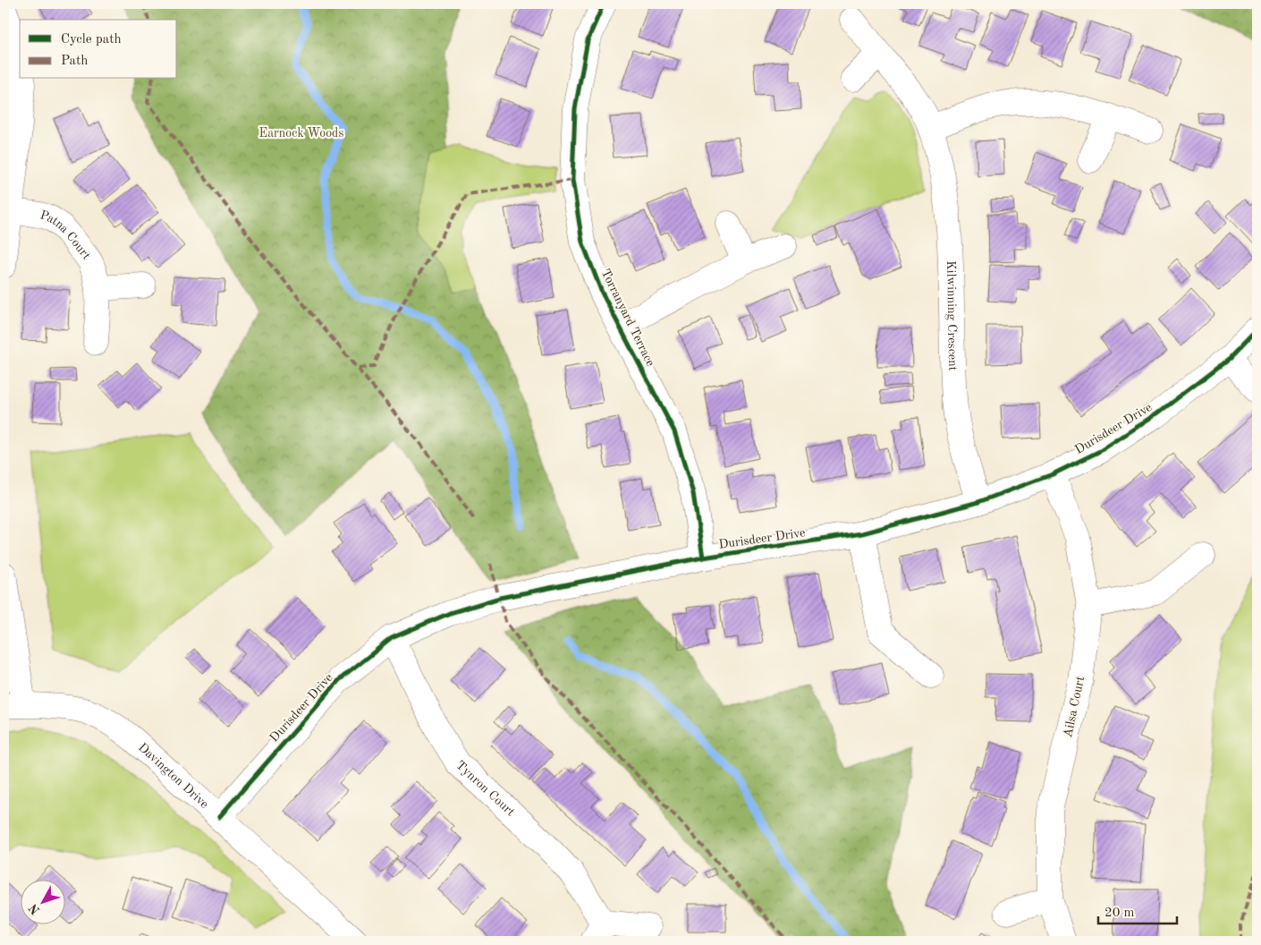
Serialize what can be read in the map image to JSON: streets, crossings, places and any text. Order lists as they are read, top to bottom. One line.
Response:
{"streets":{"street":["Patna Court","Kilwinning Crescent","Torranyard Terrace","Durisdeer Drive","Ailsa Court","Davington Drive","Tynron Court"]},"crossings":[["Kilwinning Crescent","Durisdeer Drive"],["Torranyard Terrace","Durisdeer Drive"],["Durisdeer Drive","Ailsa Court"],["Durisdeer Drive","Davington Drive"],["Durisdeer Drive","Tynron Court"]],"parks":["Earnock Woods"],"legend":["Cycle path","Path"],"scale_bar":"20 m","north":"bottom left"}
